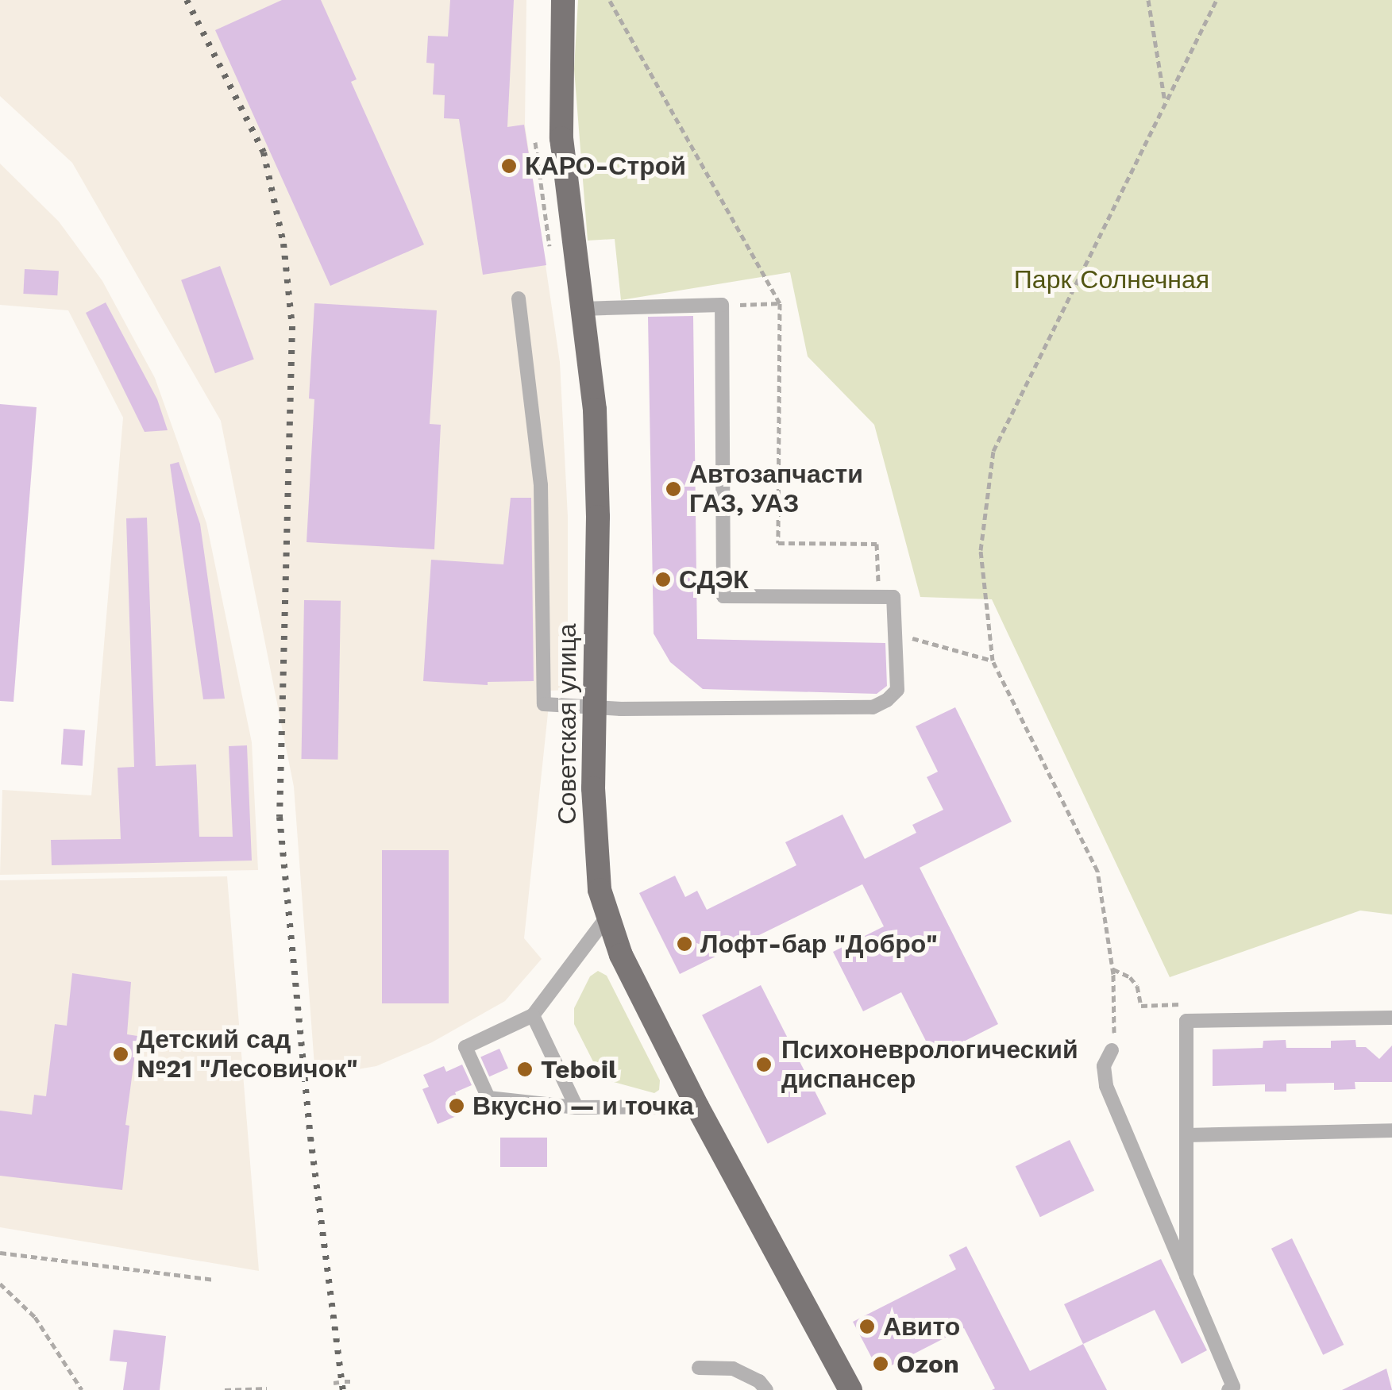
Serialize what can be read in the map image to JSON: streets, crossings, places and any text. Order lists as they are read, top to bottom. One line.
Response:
{"streets":{"main road":["Советская улица"]},"parks":["Парк Солнечная"],"places":["КАРО-Строй","Автозапчасти ГАЗ, УАЗ","СДЭК","Лофт-бар \"Добро\"","Детский сад №21 \"Лесовичок\"","Психоневрологический диспансер","Teboil","Вкусно — и точка","Авито","Ozon"]}
